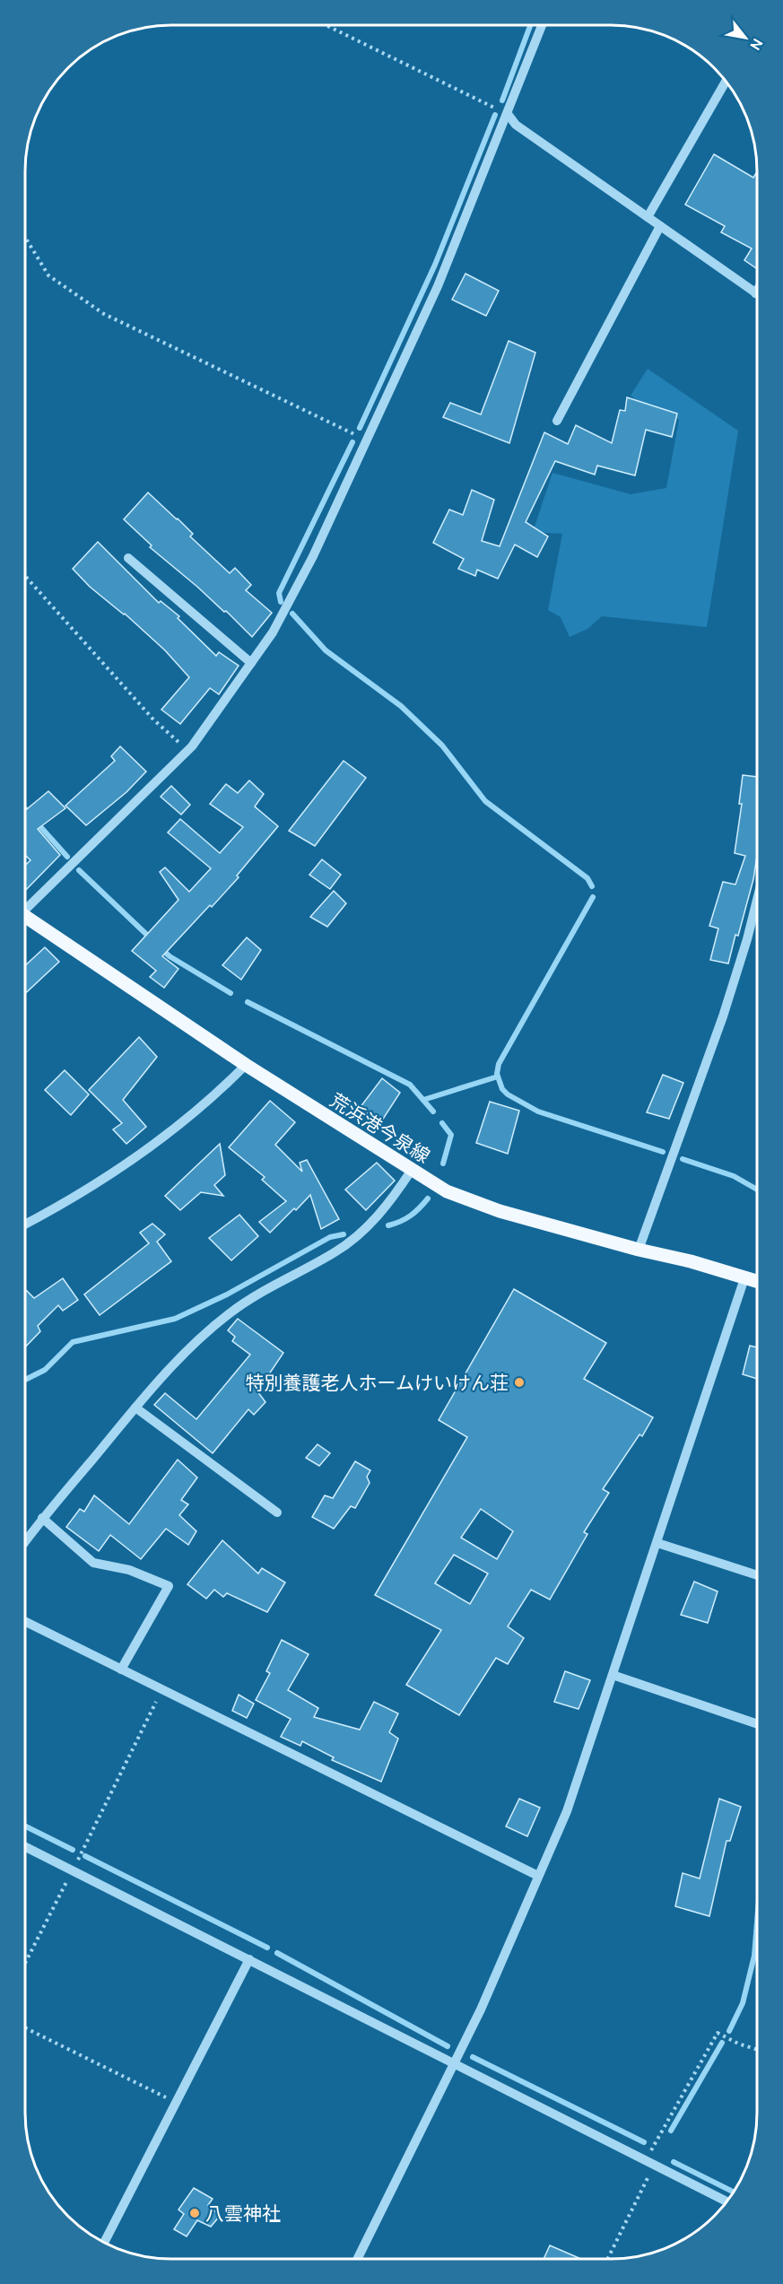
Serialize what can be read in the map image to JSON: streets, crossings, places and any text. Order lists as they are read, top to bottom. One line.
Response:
{"streets":{"main road":["荒浜港今泉線"]},"places":["特別養護老人ホームけいけん荘","八雲神社"],"north":"bottom right"}
